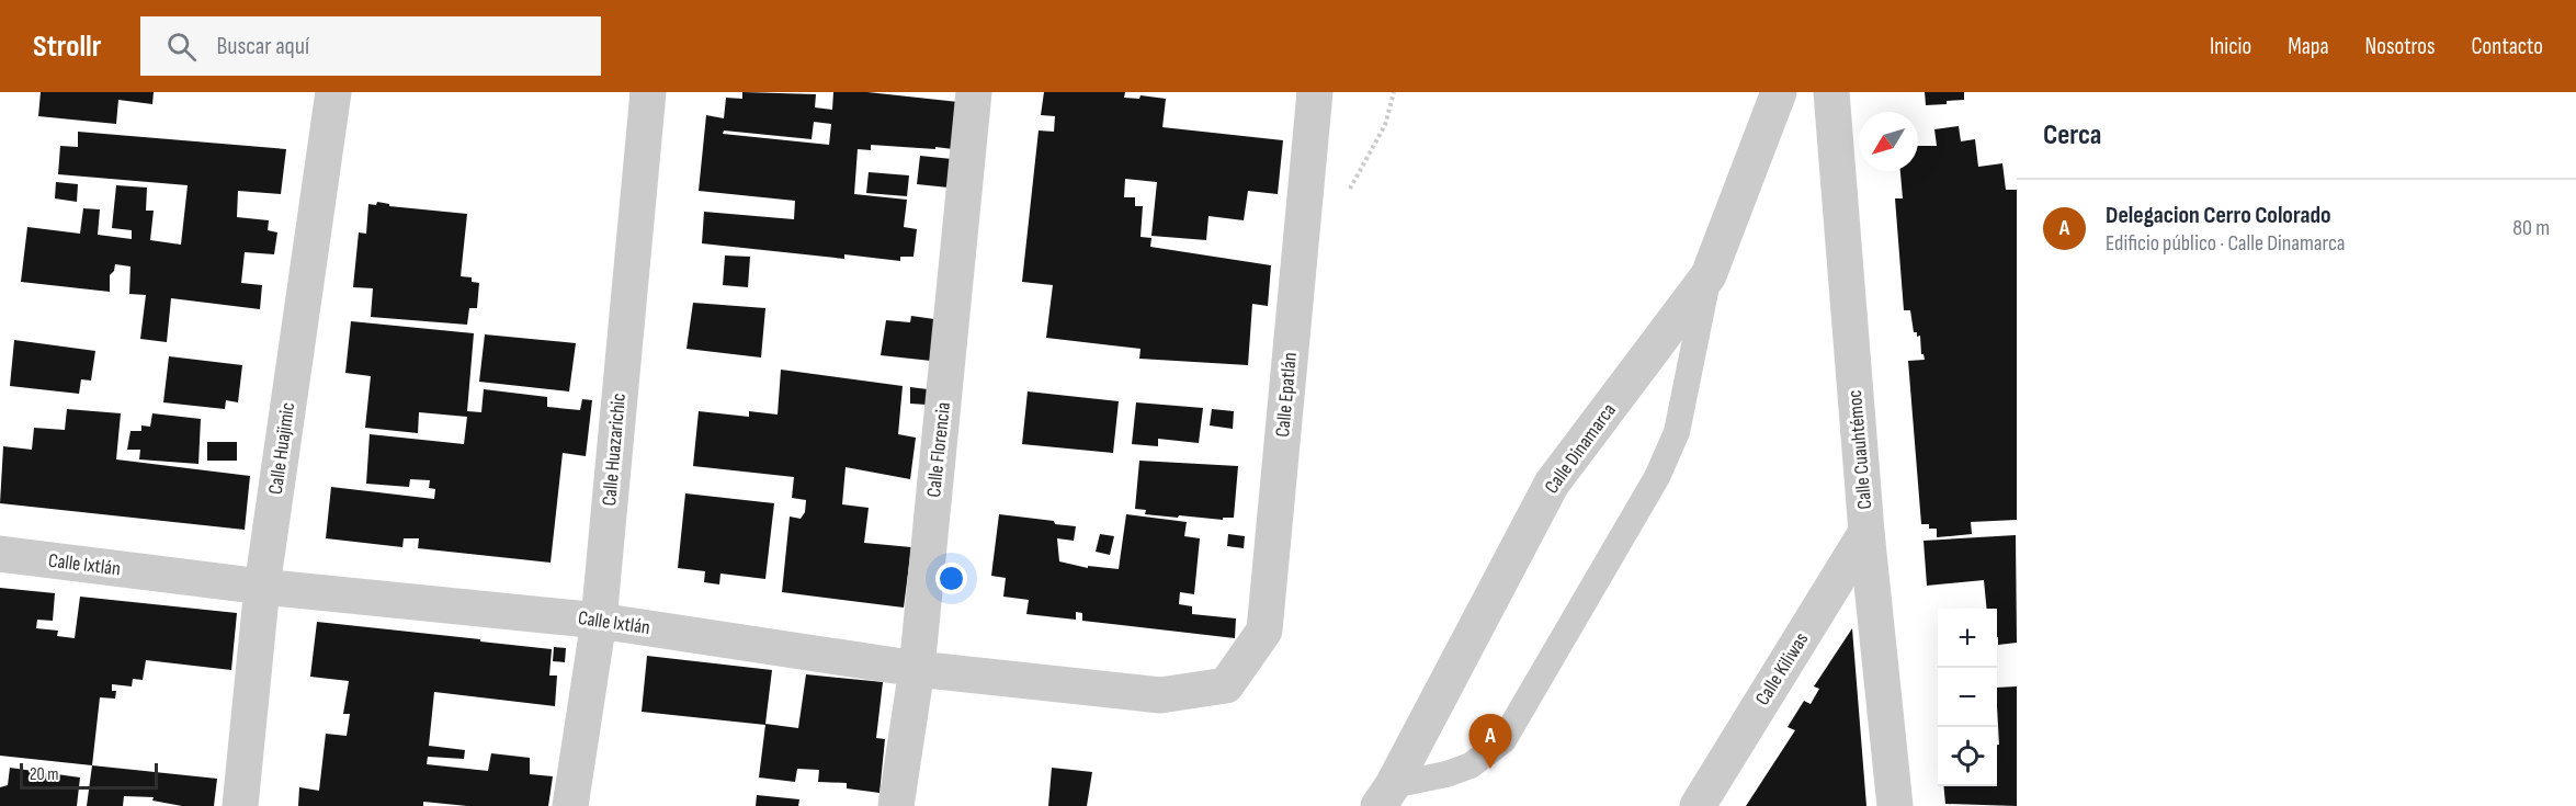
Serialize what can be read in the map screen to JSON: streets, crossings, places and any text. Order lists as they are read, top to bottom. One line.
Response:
{"streets":{"street":["Calle Epatlán","Calle Huajimic","Calle Dinamarca","Calle Huazarichic","Calle Florencia","Calle Cuauhtémoc","Calle Ixtlán","Calle Kiliwas"]},"crossings":[["Calle Epatlán","Calle Ixtlán"],["Calle Huajimic","Calle Ixtlán"],["Calle Huazarichic","Calle Ixtlán"],["Calle Florencia","Calle Ixtlán"],["Calle Cuauhtémoc","Calle Kiliwas"]],"scale_bar":"20 m","north":"bottom left","page":{"header":"Strollr","search":"Buscar aquí","nav":["Inicio","Mapa","Nosotros","Contacto"],"heading":"Cerca","list":[{"mark":"A","name":"Delegacion Cerro Colorado","note":"Edificio público · Calle Dinamarca","value":"80 m"}],"map_buttons":["+","−"],"pins":"A","scale":"20 m"}}
